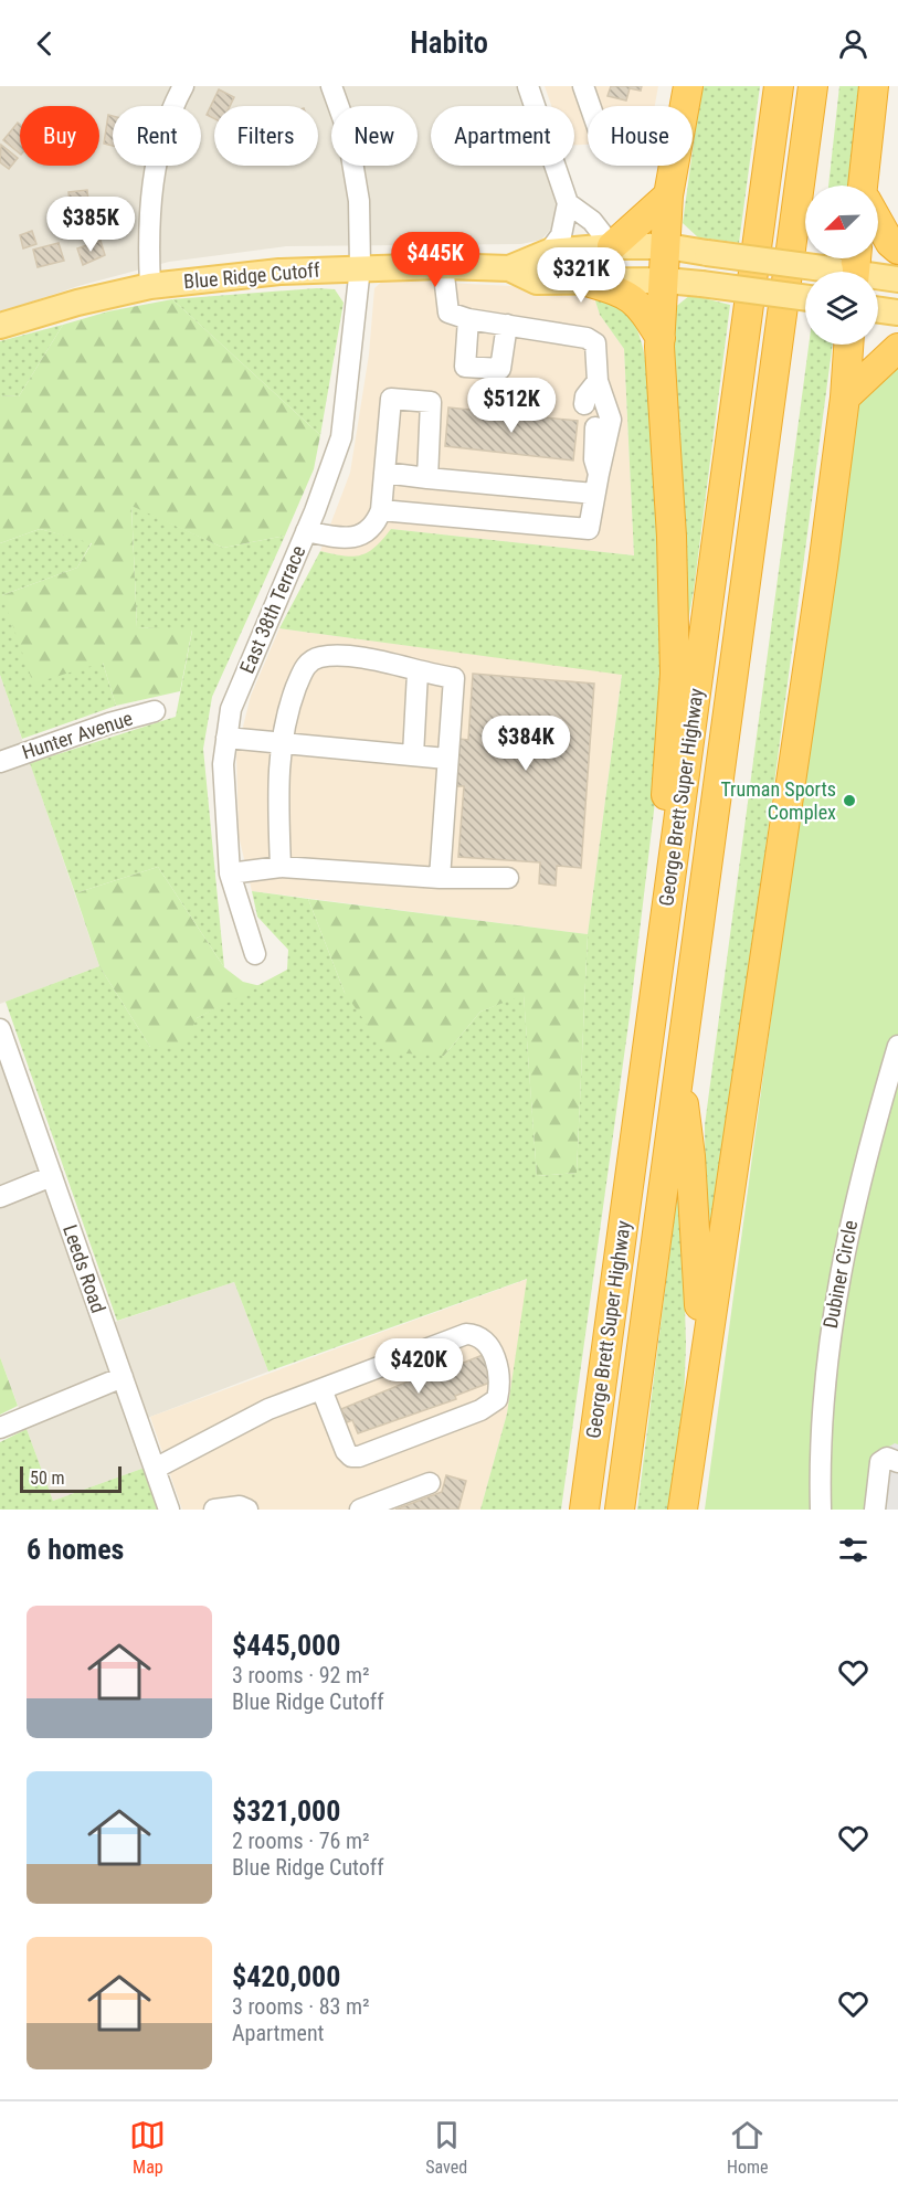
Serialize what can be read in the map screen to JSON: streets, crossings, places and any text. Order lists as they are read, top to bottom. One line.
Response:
{"streets":{"highway":["George Brett Super Highway"],"main road":["Blue Ridge Cutoff"],"street":["East 38th Terrace","Hunter Avenue","Leeds Road","Dubiner Circle"]},"crossings":[["Blue Ridge Cutoff","East 38th Terrace"]],"places":["Truman Sports Complex"],"scale_bar":"50 m","north":"bottom left","page":{"header":"Habito","chip":["Buy","Rent","Filters","New","Apartment","House"],"price":["$385K","$445K","$321K","$512K","$384K","$420K"],"scale":"50 m","heading":"6 homes","list":[{"name":"$445,000","note":"3 rooms · 92 m² · Blue Ridge Cutoff"},{"name":"$321,000","note":"2 rooms · 76 m² · Blue Ridge Cutoff"},{"name":"$420,000","note":"3 rooms · 83 m² · Apartment"}],"tabs":["Map","Saved","Home"]}}
